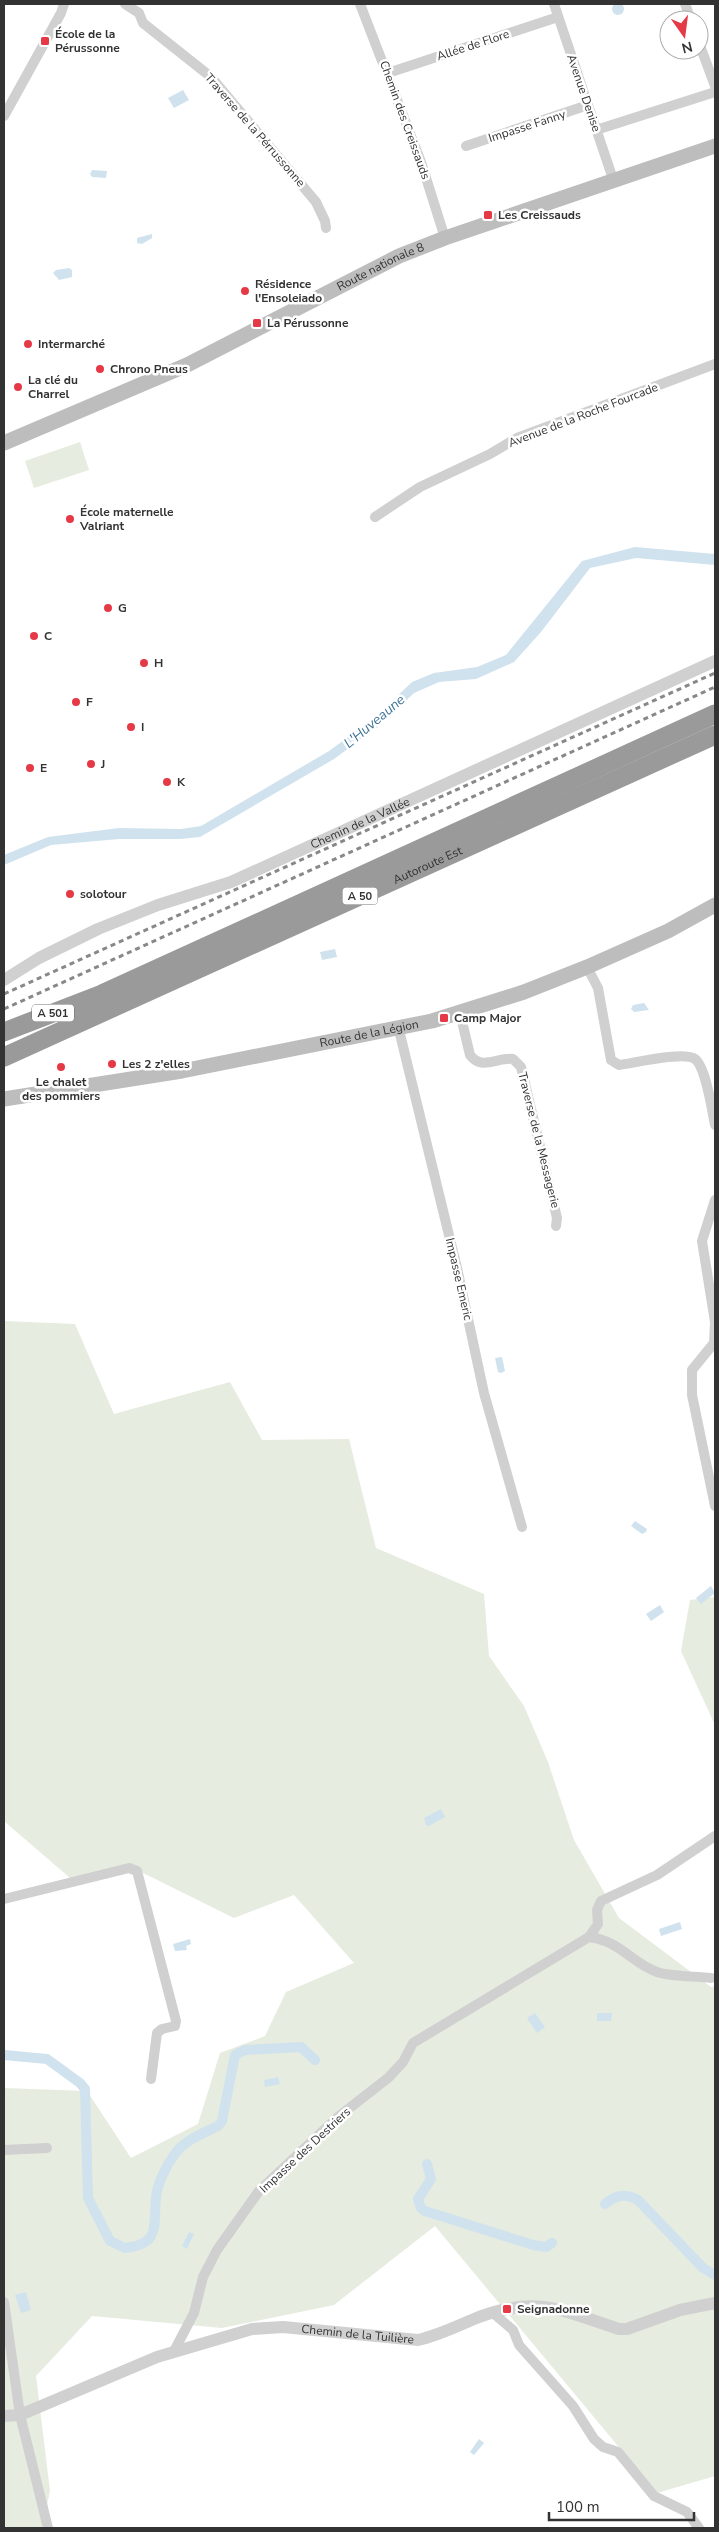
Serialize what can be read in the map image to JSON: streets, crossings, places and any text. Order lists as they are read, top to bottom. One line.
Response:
{"streets":{"highway":["Autoroute Est","A 50","A 501"],"main road":["Route nationale 8","Route de la Légion"],"street":["Allée de Flore","Avenue Denise","Chemin des Creissauds","Impasse Fanny","Traverse de la Pérrussonne","Avenue de la Roche Fourcade","Chemin de la Vallée","Traverse de la Messagerie","Impasse Emeric","Impasse des Destriers","Chemin de la Tuilière"]},"crossings":[["Allée de Flore","Avenue Denise"],["Allée de Flore","Chemin des Creissauds"],["Avenue Denise","Impasse Fanny"],["Avenue Denise","Route nationale 8"],["Chemin des Creissauds","Route nationale 8"],["Autoroute Est","A 50"],["Route de la Légion","Traverse de la Messagerie"],["Route de la Légion","Impasse Emeric"],["Impasse des Destriers","Chemin de la Tuilière"]],"water":["L'Huveaune"],"places":{"transit":["École de la Pérussonne","Les Creissauds","La Pérussonne","Camp Major","Seignadonne"],"other":["Résidence l'Ensoleiado","Intermarché","Chrono Pneus","La clé du Charrel","École maternelle Valriant","G","C","H","F","I","J","E","K","solotour","Les 2 z'elles","Le chalet des pommiers"]},"scale_bar":"100 m","north":"bottom"}
